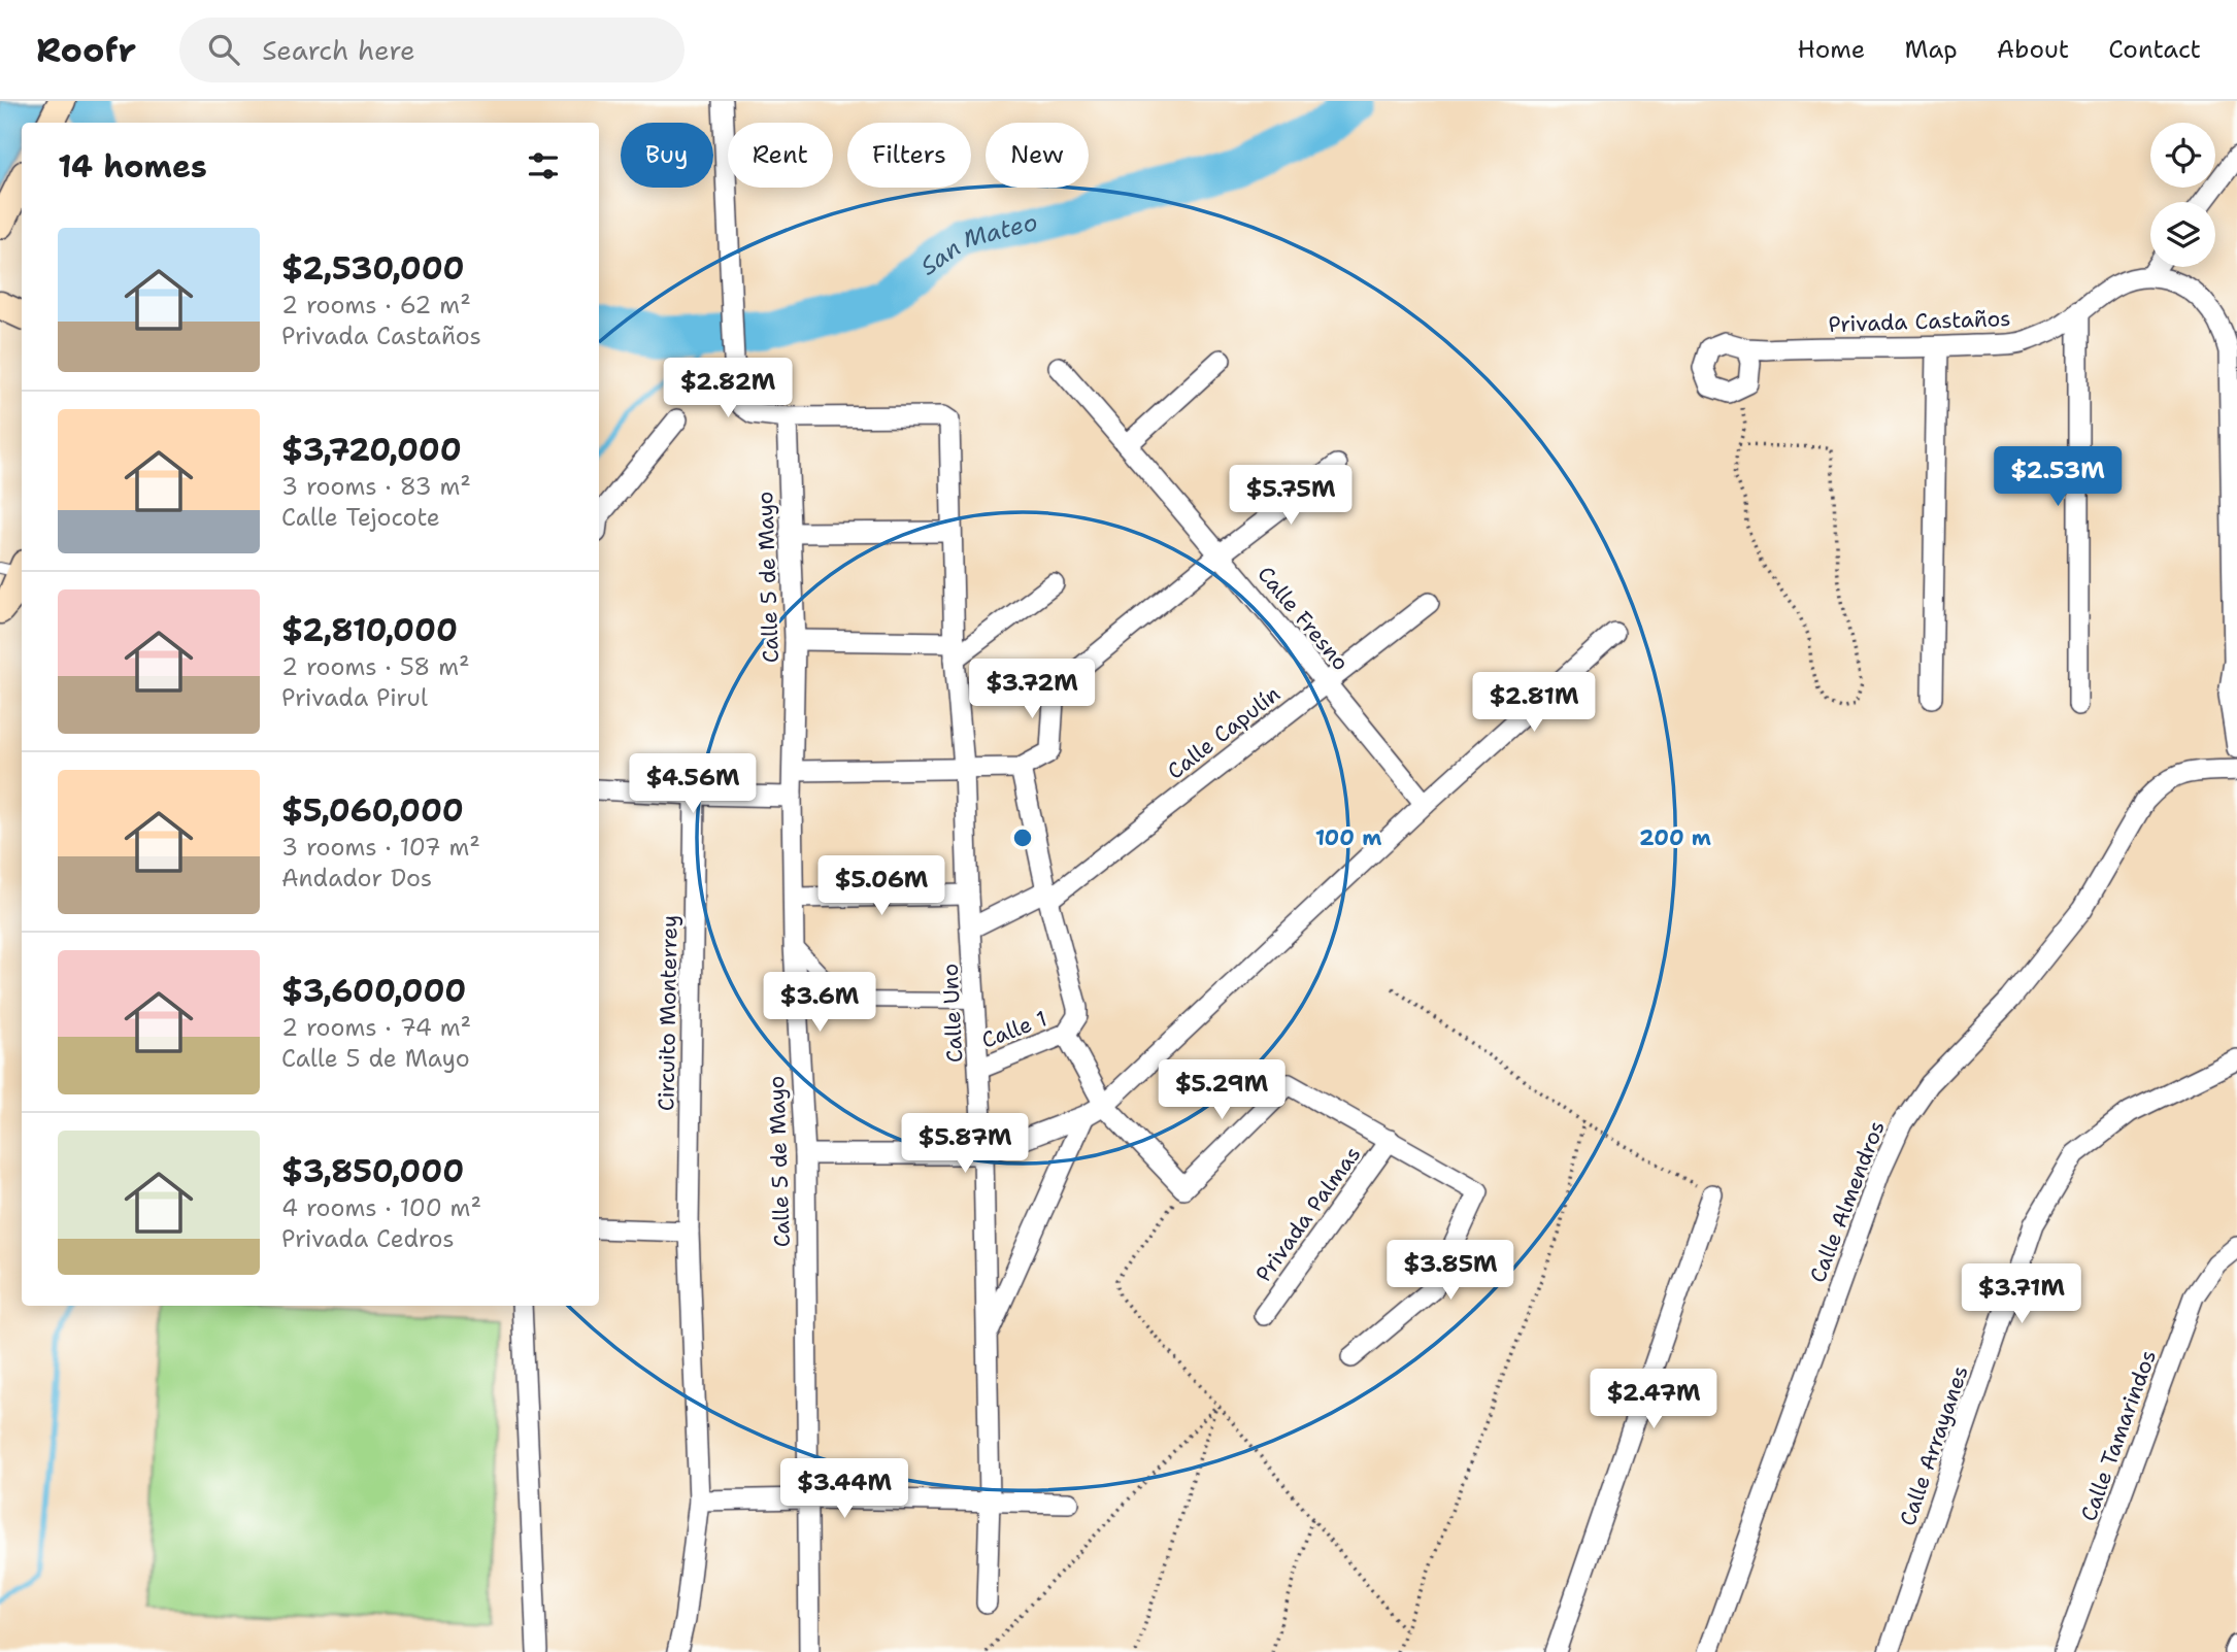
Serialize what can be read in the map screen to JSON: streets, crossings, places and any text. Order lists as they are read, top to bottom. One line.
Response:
{"streets":{"street":["Privada Castaños","Calle 5 de Mayo","Calle Fresno","Calle Capulín","Circuito Monterrey","Calle Uno","Calle 1","Calle Almendros","Privada Palmas","Calle Tamarindos","Calle Arrayanes"]},"crossings":[["Calle 5 de Mayo","Calle Uno"],["Calle Fresno","Calle Capulín"],["Calle Capulín","Calle Uno"],["Calle Uno","Calle 1"]],"water":["San Mateo"],"page":{"header":"Roofr","search":"Search here","nav":["Home","Map","About","Contact"],"chip":["Buy","Rent","Filters","New"],"heading":"14 homes","list":[{"name":"$2,530,000","note":"2 rooms · 62 m² · Privada Castaños"},{"name":"$3,720,000","note":"3 rooms · 83 m² · Calle Tejocote"},{"name":"$2,810,000","note":"2 rooms · 58 m² · Privada Pirul"},{"name":"$5,060,000","note":"3 rooms · 107 m² · Andador Dos"},{"name":"$3,600,000","note":"2 rooms · 74 m² · Calle 5 de Mayo"},{"name":"$3,850,000","note":"4 rooms · 100 m² · Privada Cedros"}],"price":["$2.82M","$2.53M","$5.75M","$3.72M","$2.81M","$4.56M","$5.06M","$3.6M","$5.29M","$5.87M","$3.85M","$3.71M","$2.47M","$3.44M"]},"rings":["100 m","200 m"]}
